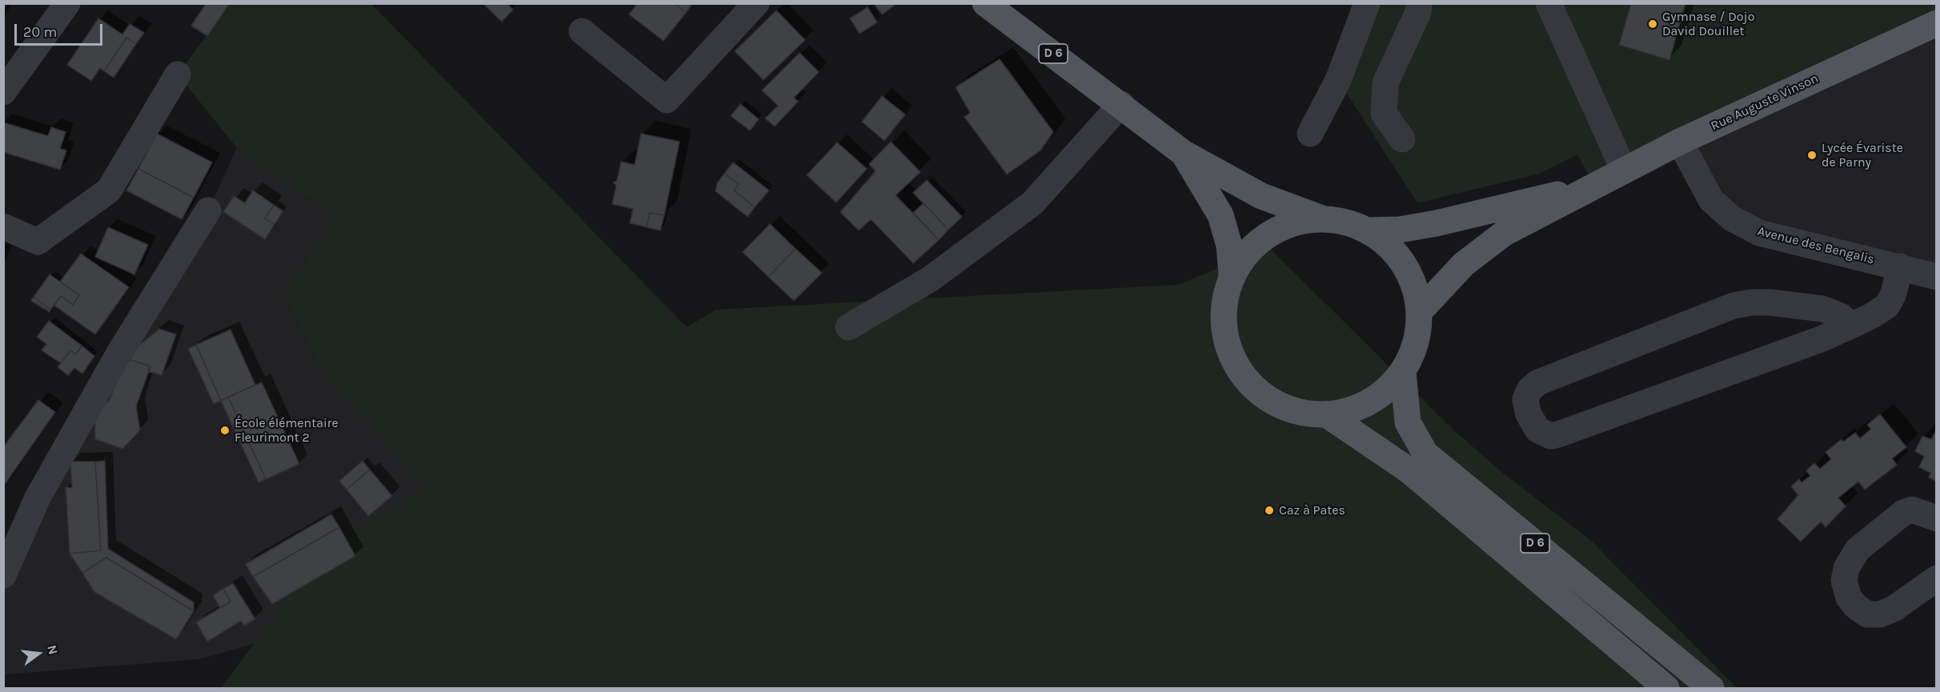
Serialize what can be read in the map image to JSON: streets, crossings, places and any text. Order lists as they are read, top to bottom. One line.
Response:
{"streets":{"main road":["D 6","Rue Auguste Vinson"],"street":["Avenue des Bengalis"]},"crossings":[["Rue Auguste Vinson","Avenue des Bengalis"]],"places":["Gymnase / Dojo David Douillet","Lycée Évariste de Parny","École élémentaire Fleurimont 2","Caz à Pates"],"scale_bar":"20 m","north":"right"}
